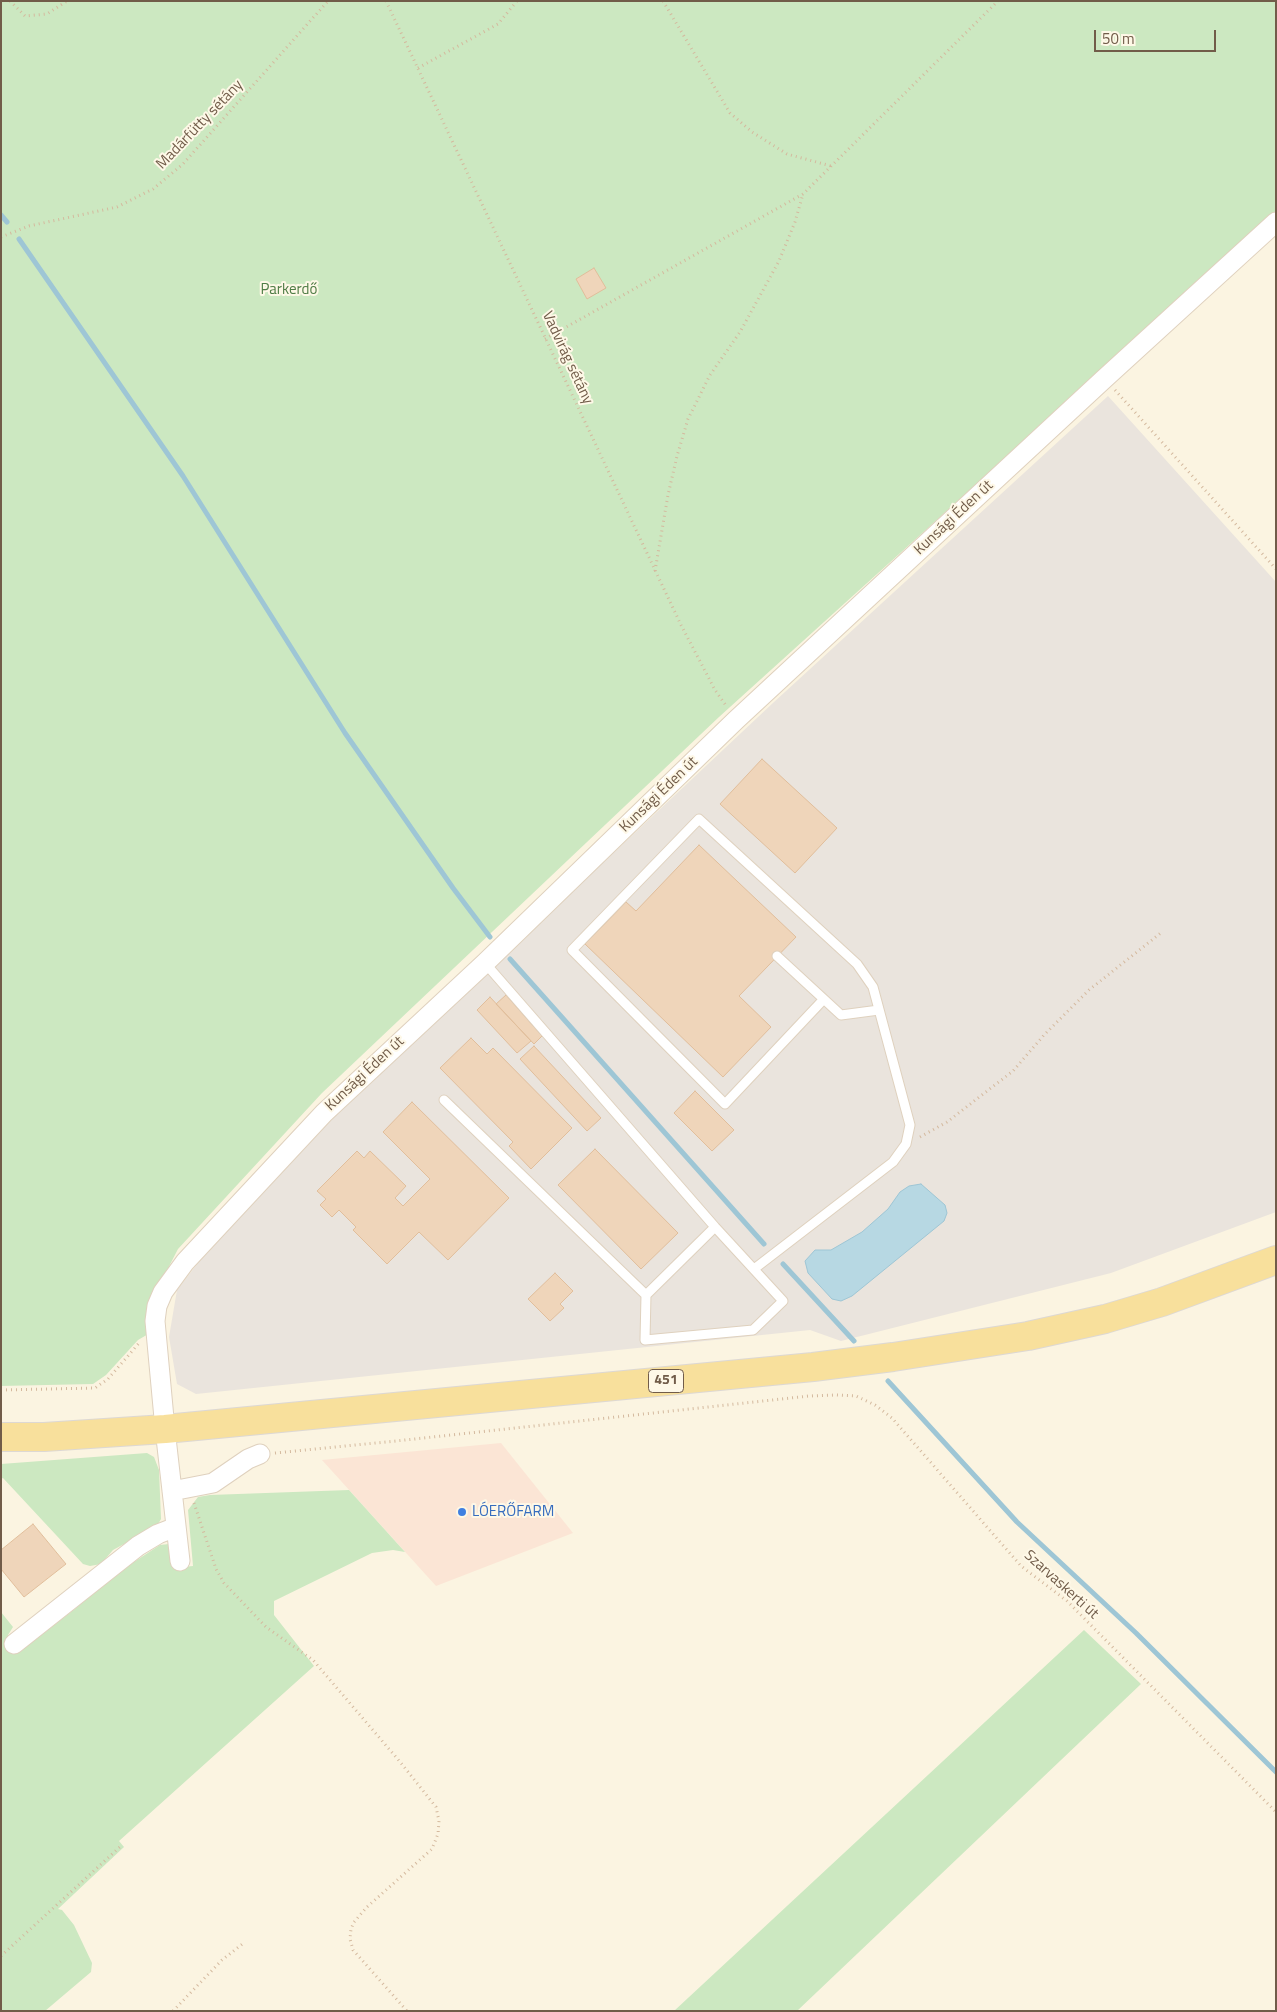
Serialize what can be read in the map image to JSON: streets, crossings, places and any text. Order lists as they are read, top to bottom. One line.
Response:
{"streets":{"main road":["451"],"street":["Kunsági Éden út"],"path":["Madárfütty sétány","Vadvirág sétány","Szarvaskerti út"]},"crossings":[["Vadvirág sétány","Kunsági Éden út"],["Kunsági Éden út","451"]],"parks":["Parkerdő"],"places":["LÓERŐFARM"],"scale_bar":"50 m"}
